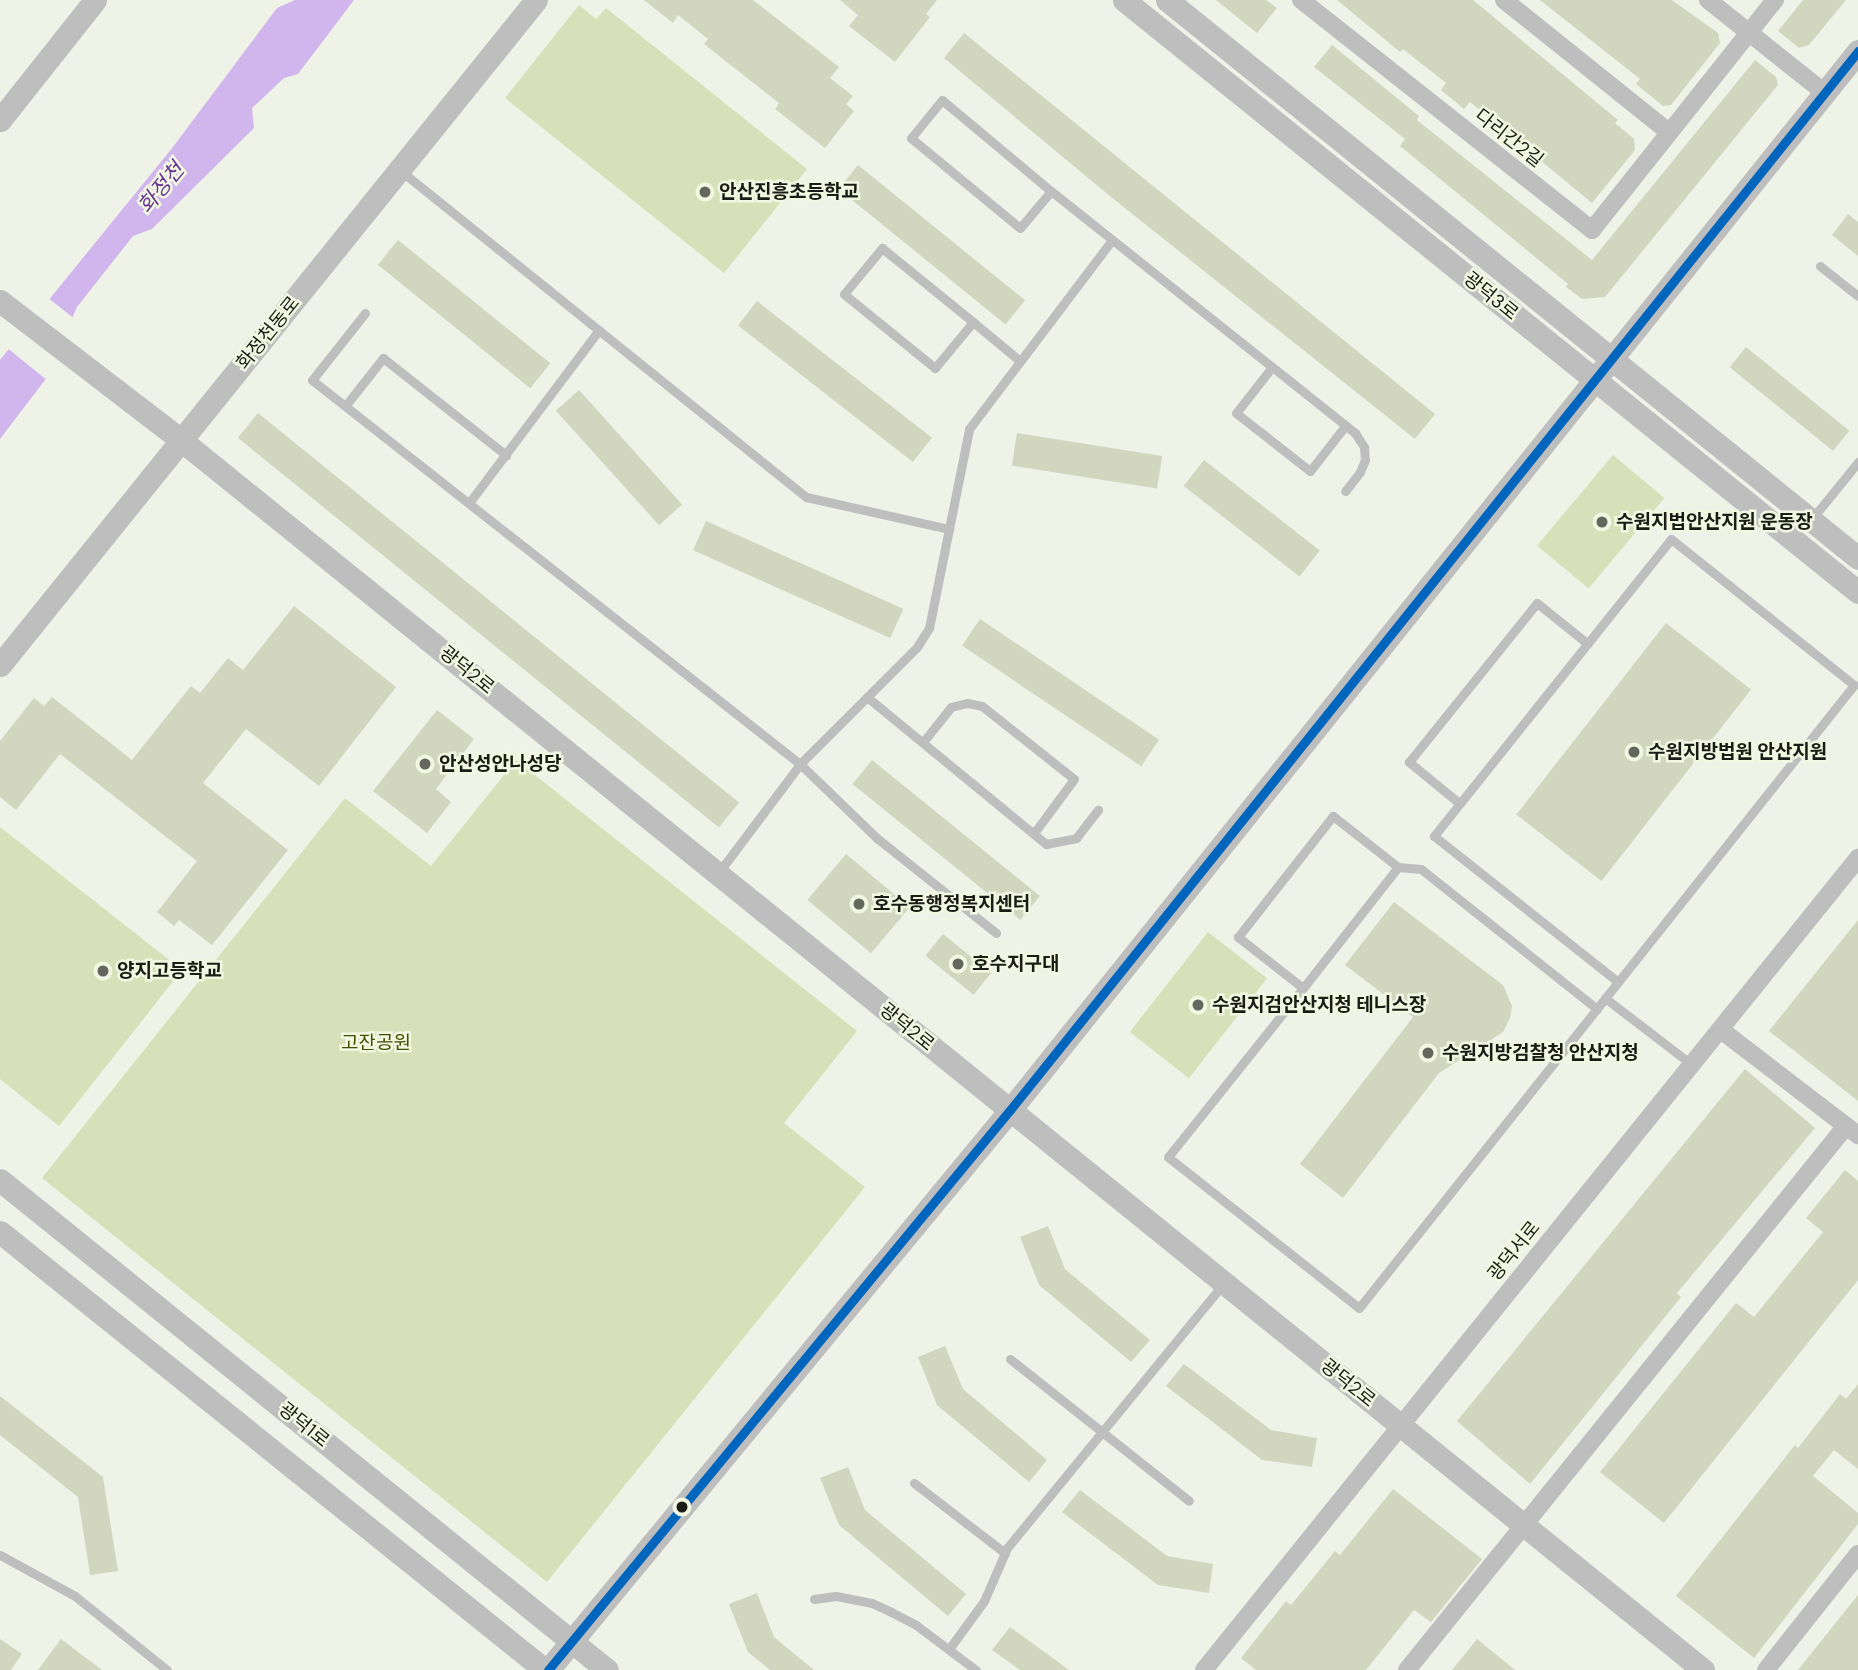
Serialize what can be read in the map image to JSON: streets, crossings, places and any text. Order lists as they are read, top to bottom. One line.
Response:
{"streets":{"street":["다리간2길","광덕3로","화정천동로","광덕2로","광덕서로","광덕1로"]},"crossings":[["화정천동로","광덕2로"],["광덕2로","광덕서로"]],"water":["화정천"],"parks":["고잔공원"],"places":["안산진흥초등학교","수원지법안산지원 운동장","수원지방법원 안산지원","안산성안나성당","호수동행정복지센터","호수지구대","양지고등학교","수원지검안산지청 테니스장","수원지방검찰청 안산지청"]}
